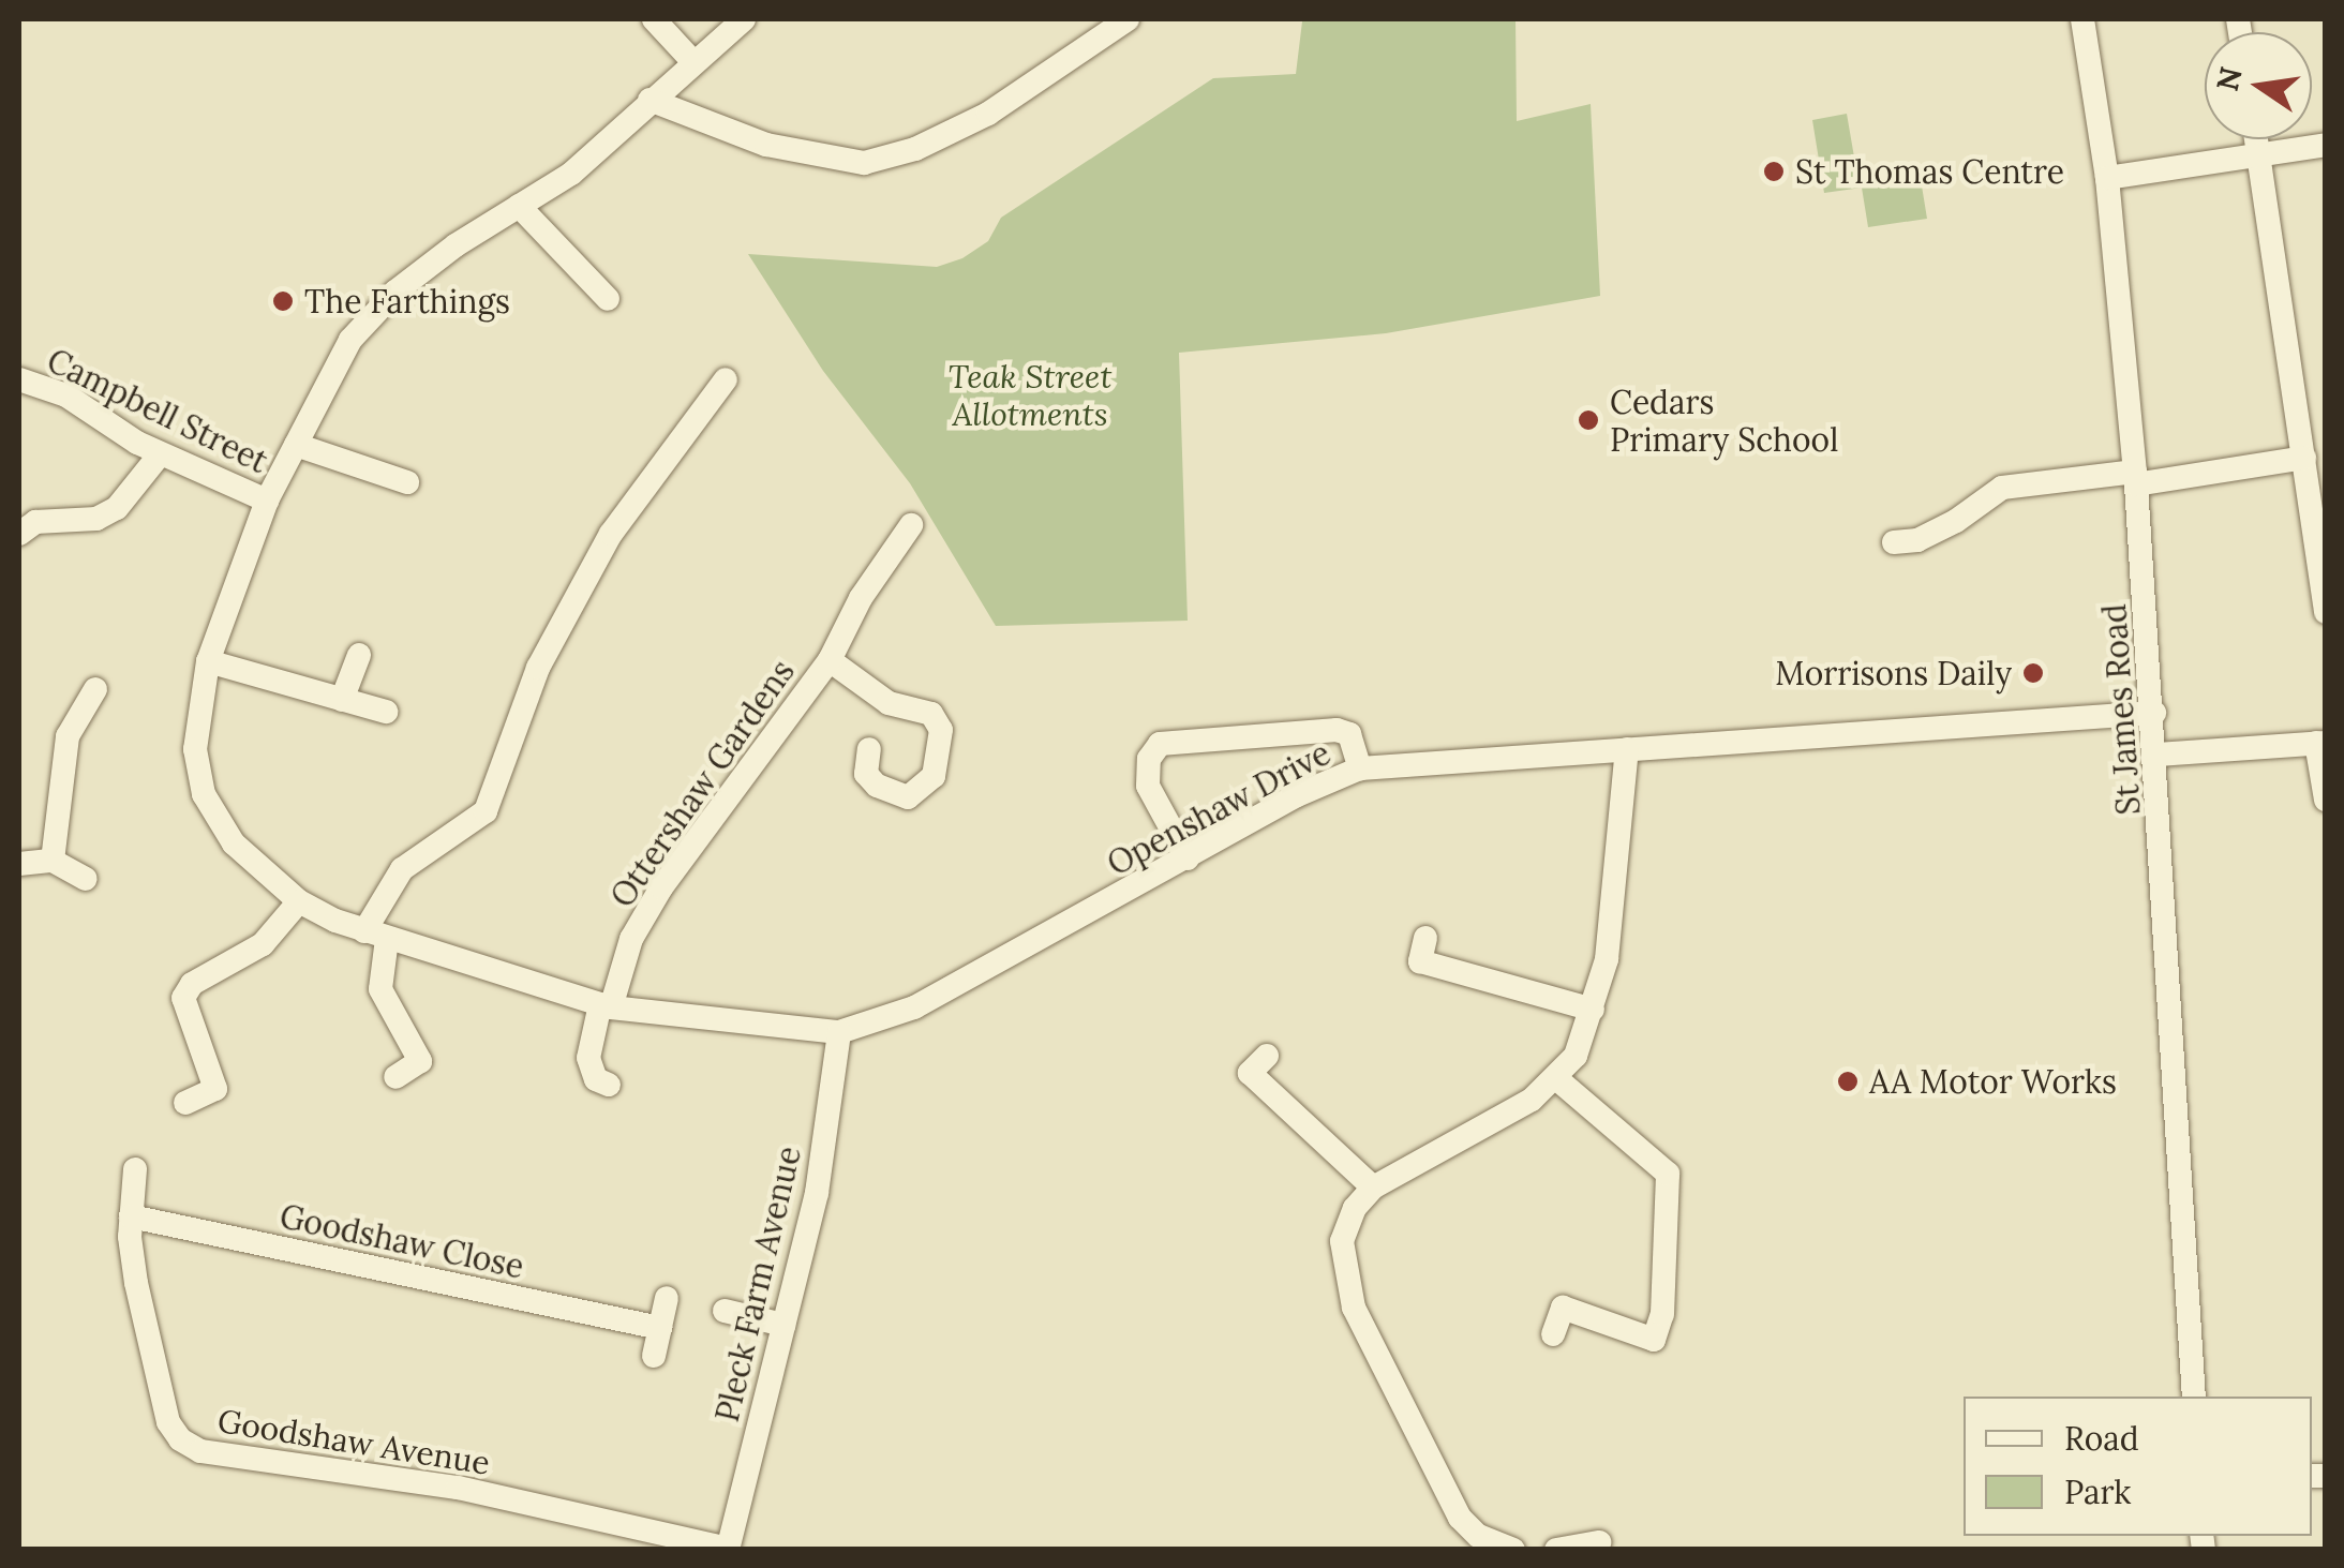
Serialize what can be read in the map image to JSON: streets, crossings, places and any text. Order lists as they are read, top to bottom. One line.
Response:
{"streets":{"street":["Campbell Street","St James Road","Ottershaw Gardens","Openshaw Drive","Goodshaw Close","Pleck Farm Avenue","Goodshaw Avenue"]},"crossings":[["Campbell Street","Openshaw Drive"],["St James Road","Openshaw Drive"],["Ottershaw Gardens","Openshaw Drive"],["Openshaw Drive","Pleck Farm Avenue"],["Goodshaw Close","Goodshaw Avenue"],["Pleck Farm Avenue","Goodshaw Avenue"]],"parks":["Teak Street Allotments"],"places":["St Thomas Centre","The Farthings","Cedars Primary School","Morrisons Daily","AA Motor Works"],"legend":["Road","Park"],"north":"left"}
